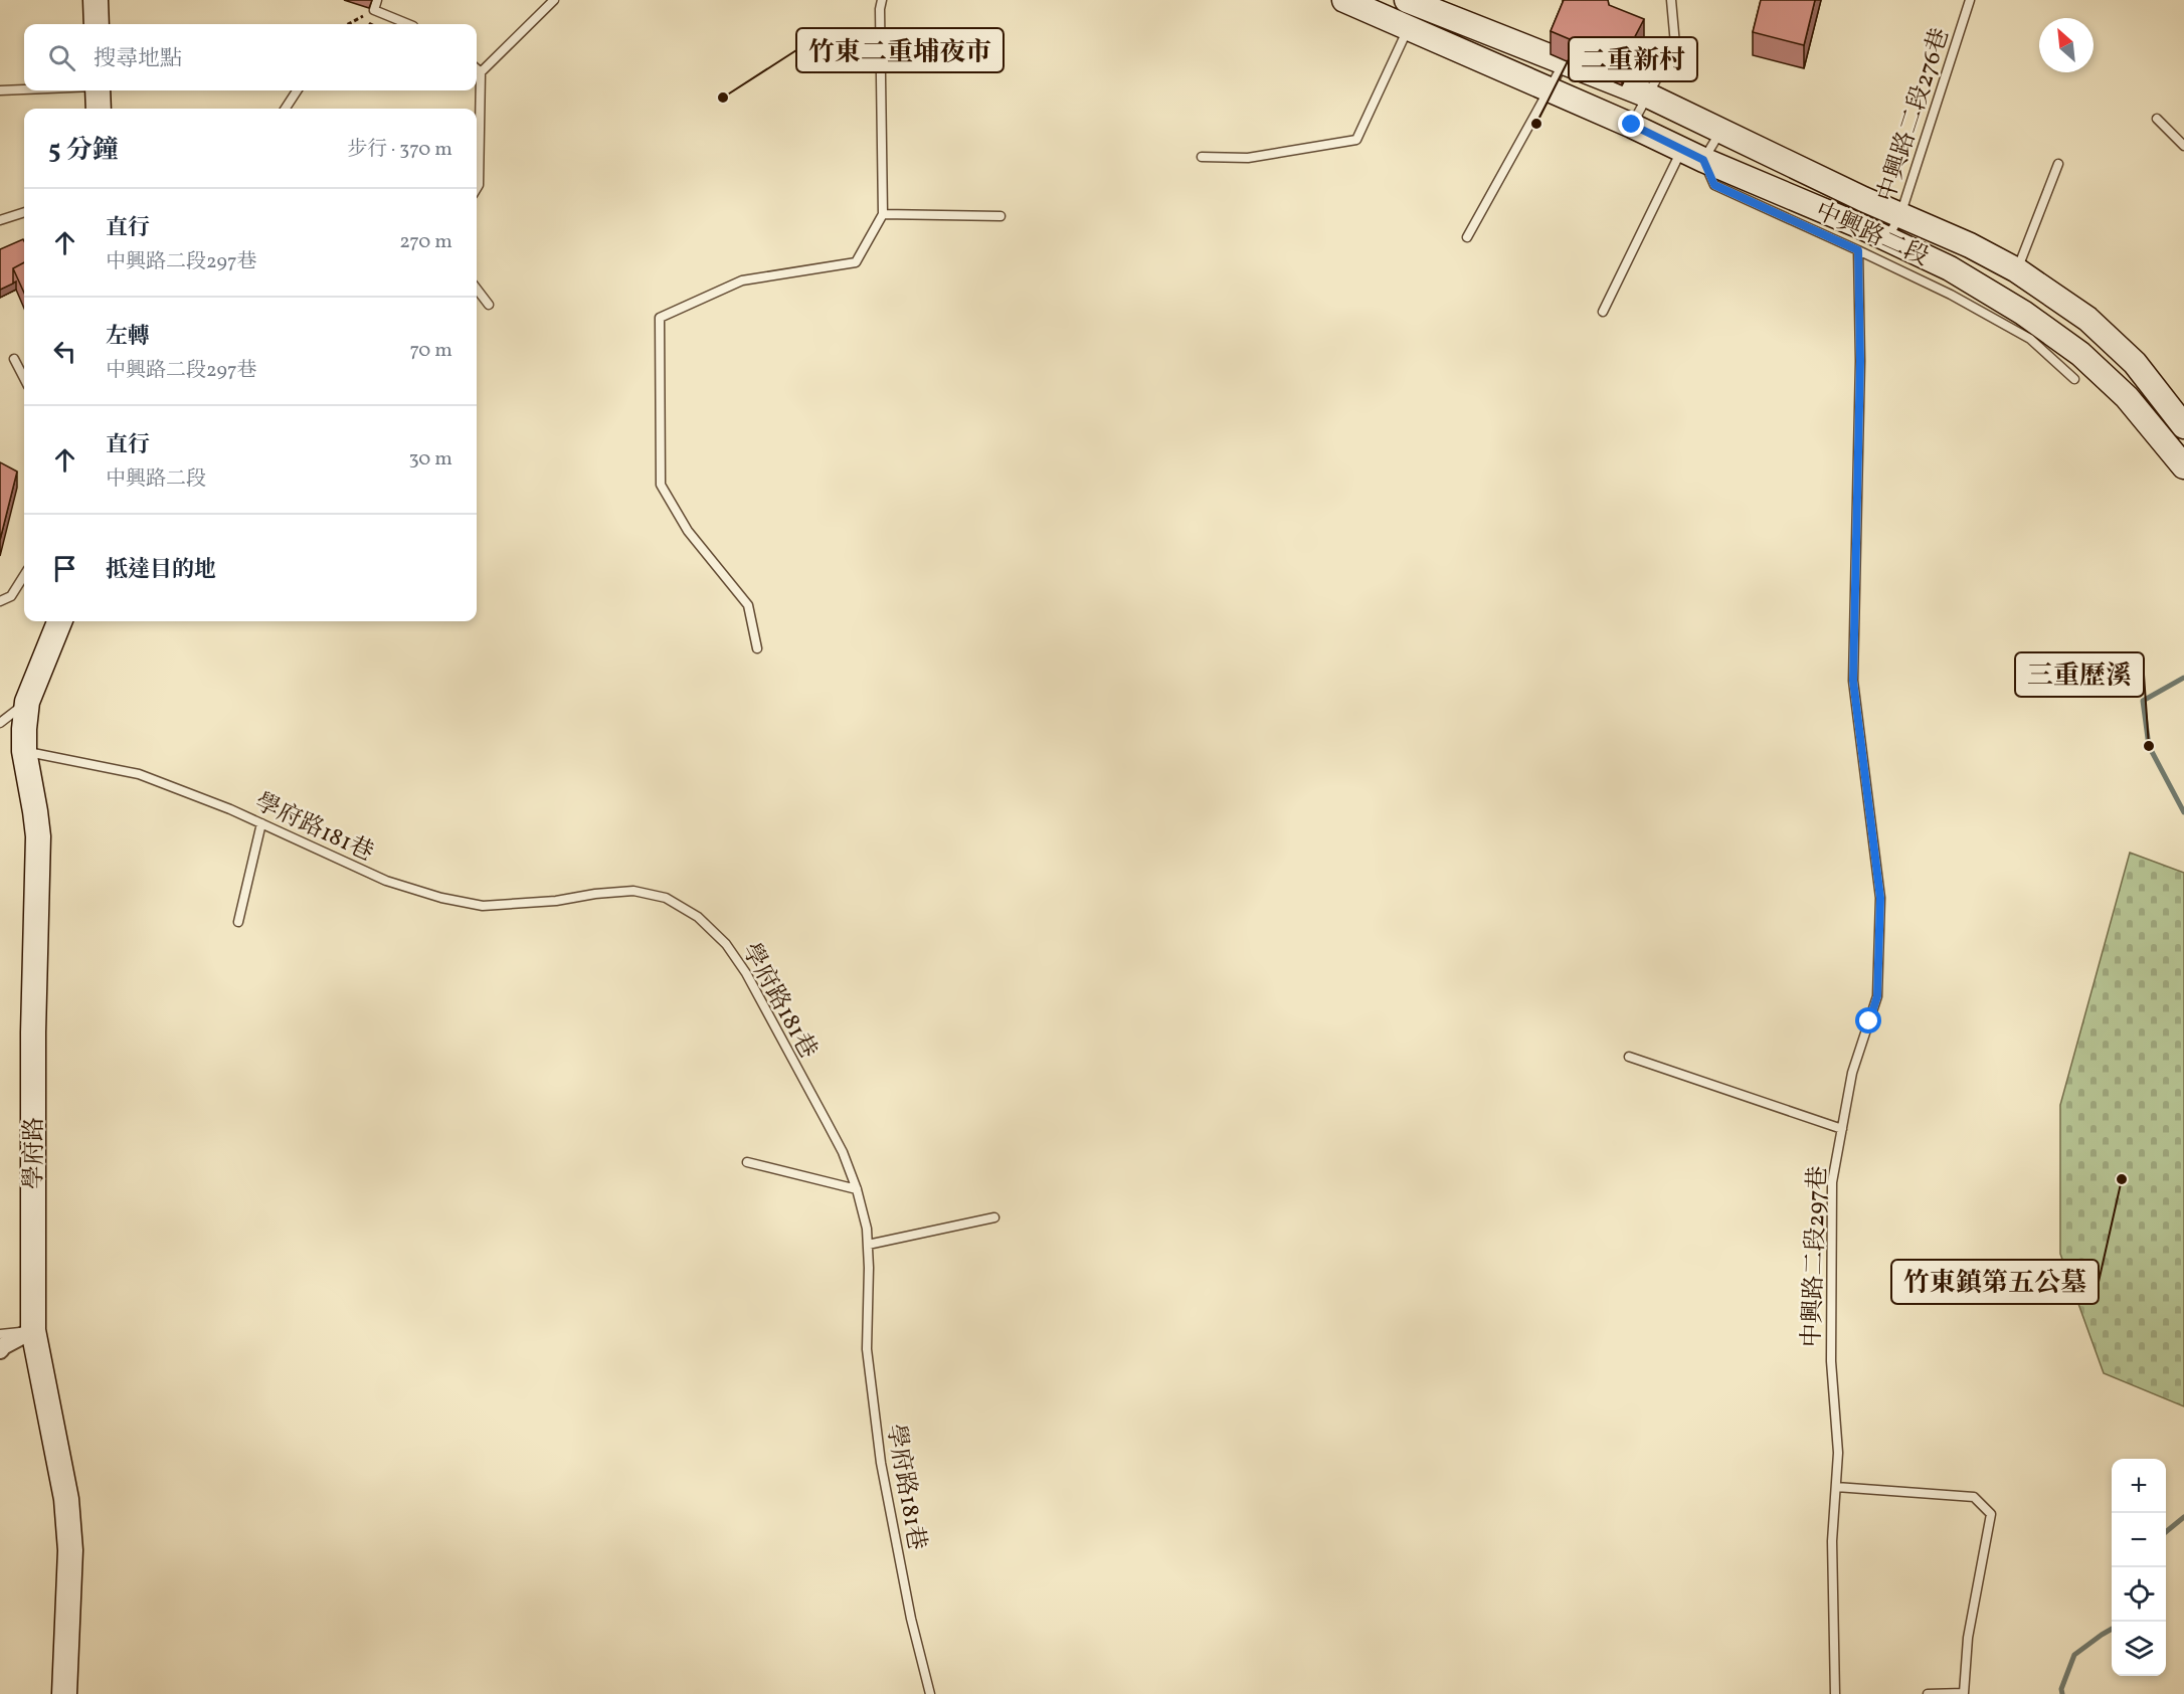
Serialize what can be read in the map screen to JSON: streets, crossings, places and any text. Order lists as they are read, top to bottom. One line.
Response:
{"streets":{"main road":["中興路二段","學府路"],"lane":["中興路二段276巷","學府路181巷","中興路二段297巷"]},"crossings":[["中興路二段276巷","中興路二段"],["學府路181巷","學府路"]],"places":["竹東二重埔夜市","二重新村","三重歷溪","竹東鎮第五公墓"],"north":"top left","page":{"search":"搜尋地點","heading":["5 分鐘","步行 · 370 m"],"list":[["直行","中興路二段297巷","270 m"],["左轉","中興路二段297巷","70 m"],["直行","中興路二段","30 m"],"抵達目的地"],"map_buttons":["+","−"]}}
